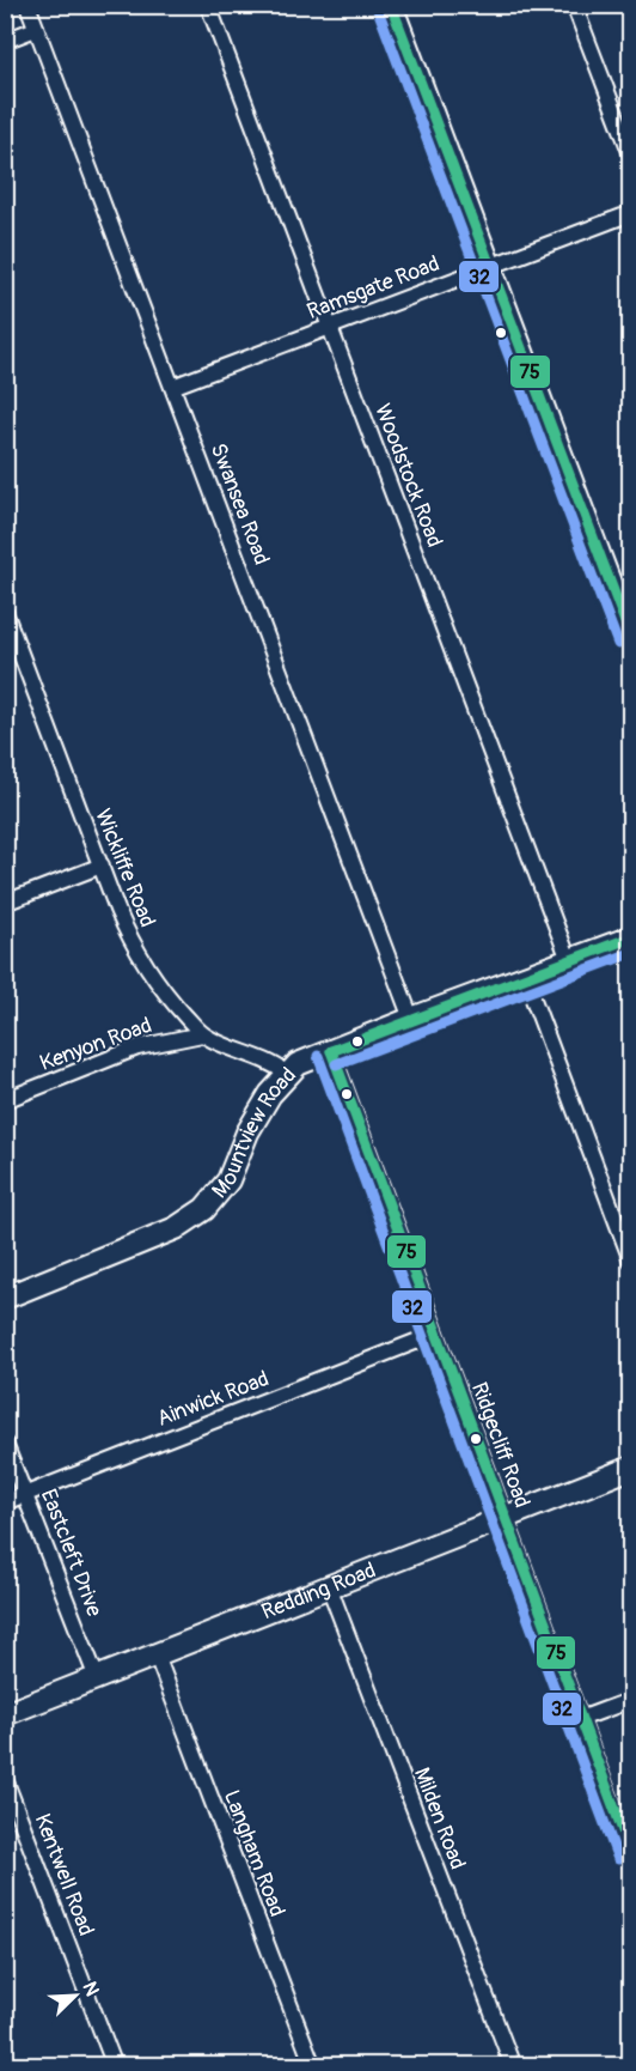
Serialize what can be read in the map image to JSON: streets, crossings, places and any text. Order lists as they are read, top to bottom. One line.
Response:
{"streets":{"street":["Ramsgate Road","Woodstock Road","Swansea Road","Wickliffe Road","Kenyon Road","Mountview Road","Ainwick Road","Ridgecliff Road","Eastcleft Drive","Redding Road","Milden Road","Langham Road","Kentwell Road"]},"crossings":[["Ramsgate Road","Woodstock Road"],["Ramsgate Road","Swansea Road"],["Woodstock Road","Mountview Road"],["Swansea Road","Mountview Road"],["Wickliffe Road","Kenyon Road"],["Wickliffe Road","Mountview Road"],["Mountview Road","Ridgecliff Road"],["Ainwick Road","Ridgecliff Road"],["Ainwick Road","Eastcleft Drive"],["Ridgecliff Road","Redding Road"],["Eastcleft Drive","Redding Road"],["Redding Road","Milden Road"],["Redding Road","Langham Road"]],"lines":["transit line 75","transit line 32"],"north":"top right"}
